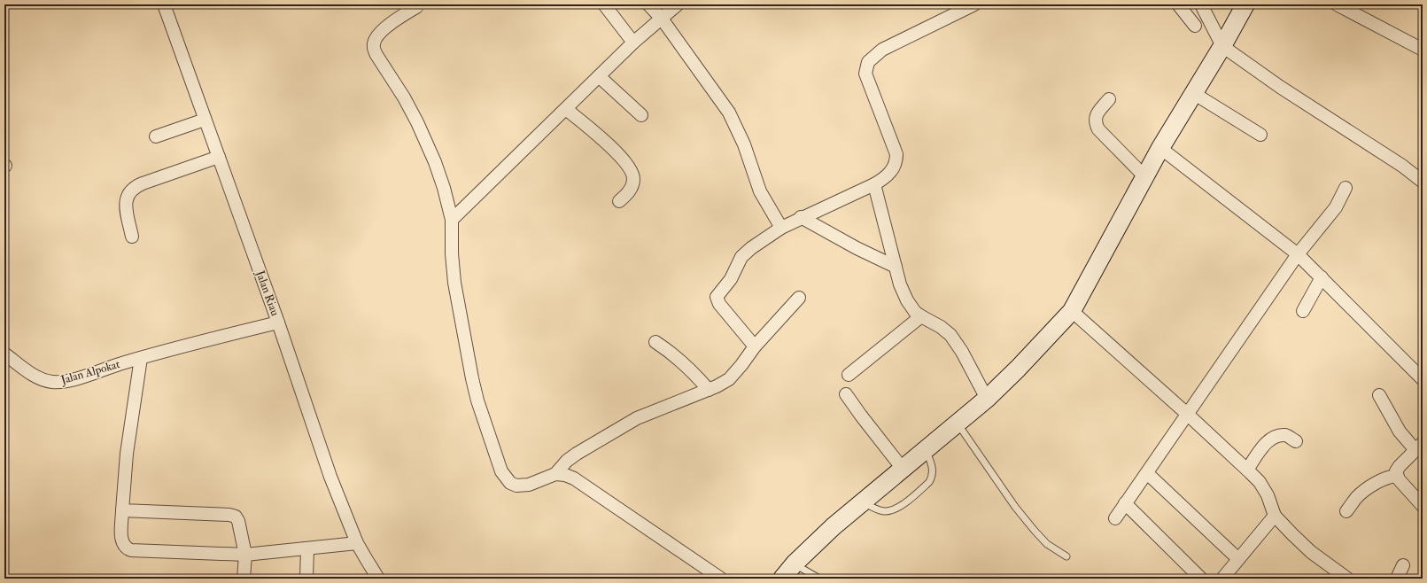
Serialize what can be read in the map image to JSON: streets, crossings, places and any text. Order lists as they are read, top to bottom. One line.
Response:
{"streets":{"street":["Jalan Riau","Jalan Alpokat"]},"crossings":[["Jalan Riau","Jalan Alpokat"]]}
